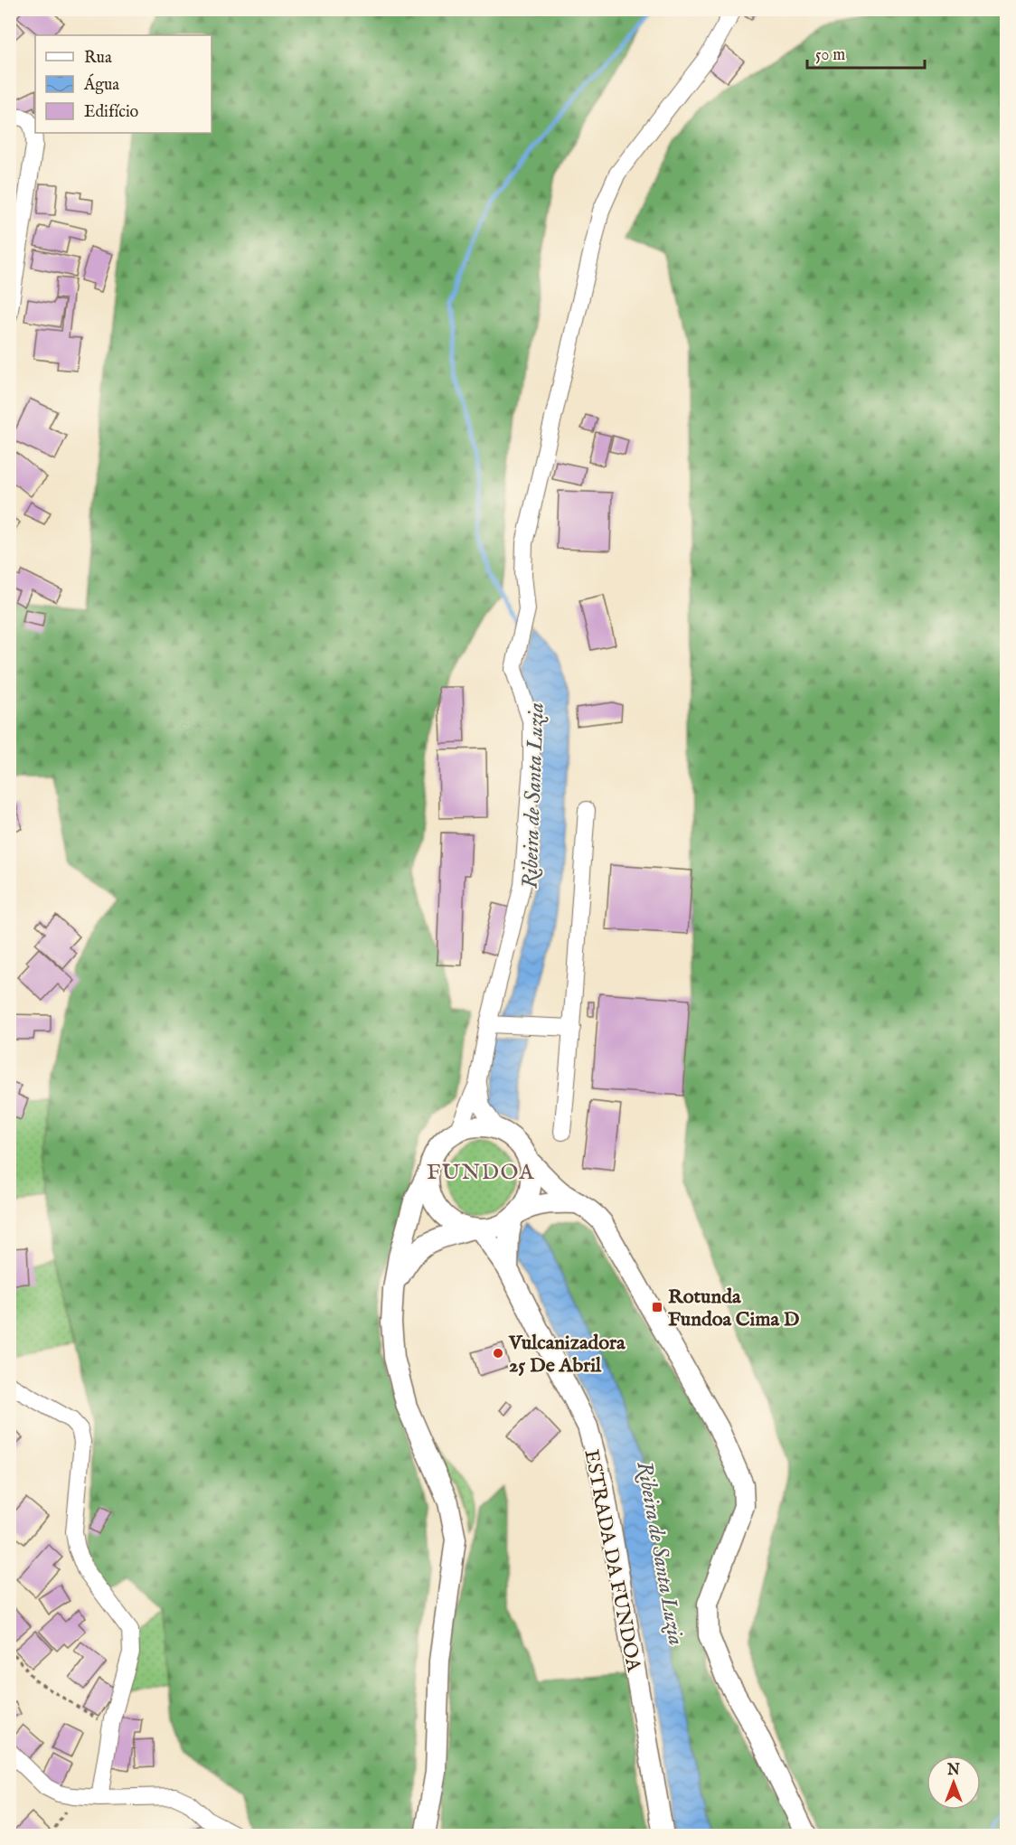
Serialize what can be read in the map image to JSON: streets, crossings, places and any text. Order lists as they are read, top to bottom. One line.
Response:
{"streets":{"main road":["ESTRADA DA FUNDOA"]},"districts":["FUNDOA"],"water":["Ribeira de Santa Luzia"],"places":{"transit":["Rotunda Fundoa Cima D"],"other":["Vulcanizadora 25 De Abril"]},"legend":["Rua","Água","Edifício"],"scale_bar":"50 m","north":"top"}
